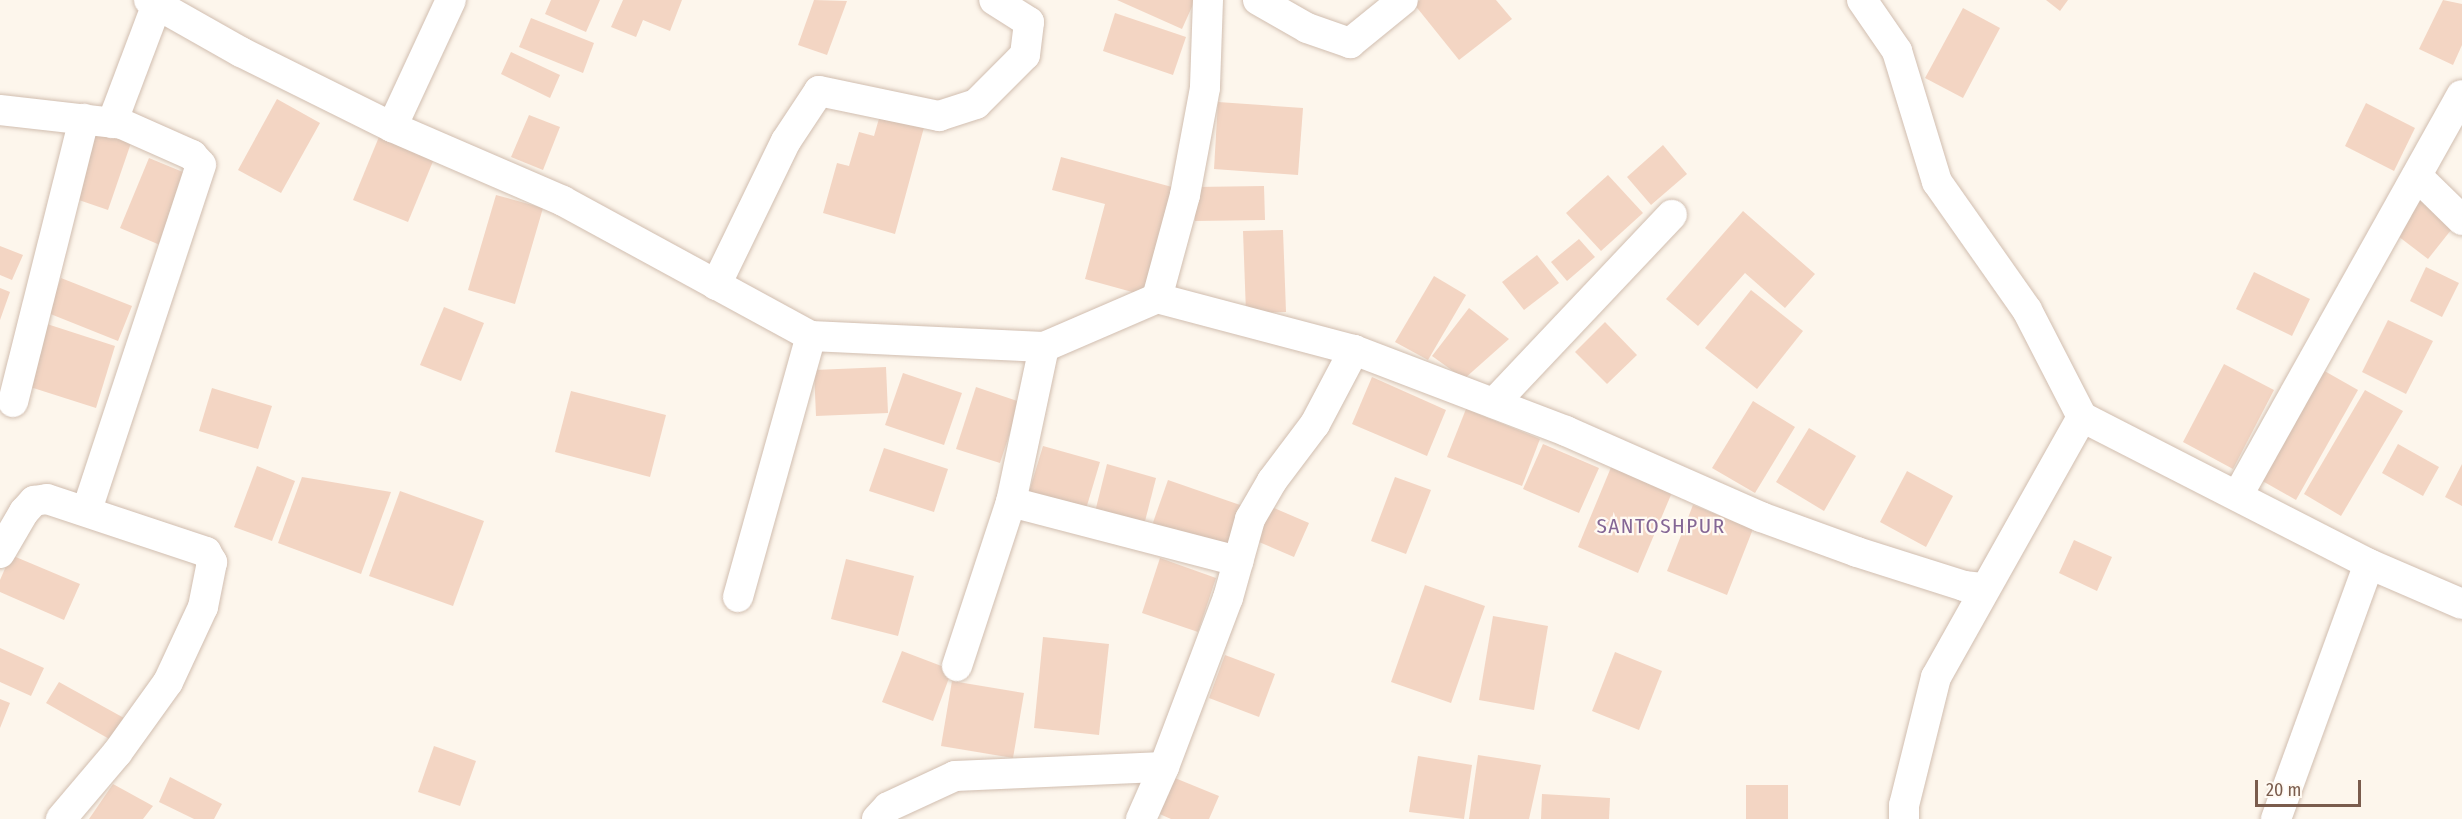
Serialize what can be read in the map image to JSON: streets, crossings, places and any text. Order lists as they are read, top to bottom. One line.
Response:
{"districts":["SANTOSHPUR"],"scale_bar":"20 m"}
